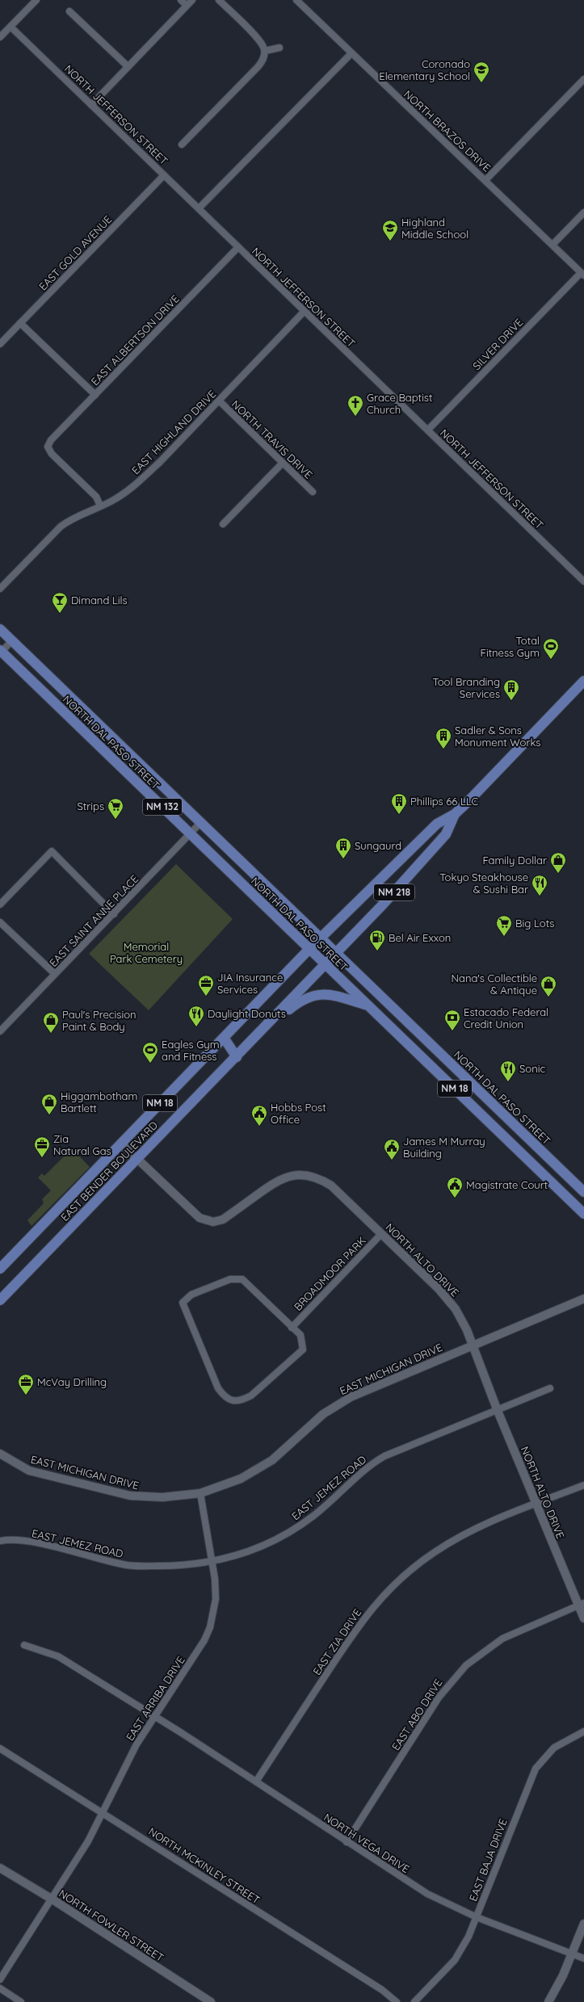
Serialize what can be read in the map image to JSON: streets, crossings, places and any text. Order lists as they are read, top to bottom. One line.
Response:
{"streets":{"main road":["NORTH DAL PASO STREET","NM 132","NM 218","NM 18","EAST BENDER BOULEVARD"],"street":["NORTH JEFFERSON STREET","NORTH BRAZOS DRIVE","EAST GOLD AVENUE","EAST ALBERTSON DRIVE","SILVER DRIVE","EAST HIGHLAND DRIVE","NORTH TRAVIS DRIVE","EAST SAINT ANNE PLACE","NORTH ALTO DRIVE","BROADMOOR PARK","EAST MICHIGAN DRIVE","EAST JEMEZ ROAD","EAST ZIA DRIVE","EAST ARRIBA DRIVE","EAST ABO DRIVE","NORTH VEGA DRIVE","EAST BAJA DRIVE","NORTH MCKINLEY STREET","NORTH FOWLER STREET"]},"crossings":[["NORTH JEFFERSON STREET","EAST GOLD AVENUE"],["NORTH JEFFERSON STREET","EAST ALBERTSON DRIVE"],["NORTH JEFFERSON STREET","SILVER DRIVE"],["NORTH JEFFERSON STREET","EAST HIGHLAND DRIVE"],["NORTH BRAZOS DRIVE","SILVER DRIVE"],["EAST ALBERTSON DRIVE","EAST HIGHLAND DRIVE"],["EAST HIGHLAND DRIVE","NORTH TRAVIS DRIVE"],["NORTH DAL PASO STREET","EAST SAINT ANNE PLACE"],["NORTH DAL PASO STREET","EAST BENDER BOULEVARD"],["EAST BENDER BOULEVARD","NORTH ALTO DRIVE"],["NORTH ALTO DRIVE","BROADMOOR PARK"],["NORTH ALTO DRIVE","EAST MICHIGAN DRIVE"],["NORTH ALTO DRIVE","EAST JEMEZ ROAD"],["NORTH ALTO DRIVE","EAST ZIA DRIVE"],["NORTH ALTO DRIVE","EAST ABO DRIVE"],["EAST MICHIGAN DRIVE","EAST ARRIBA DRIVE"],["EAST JEMEZ ROAD","EAST ARRIBA DRIVE"],["EAST ZIA DRIVE","NORTH VEGA DRIVE"],["EAST ARRIBA DRIVE","NORTH VEGA DRIVE"],["EAST ARRIBA DRIVE","NORTH MCKINLEY STREET"],["EAST ARRIBA DRIVE","NORTH FOWLER STREET"],["EAST ABO DRIVE","NORTH VEGA DRIVE"],["NORTH VEGA DRIVE","EAST BAJA DRIVE"]],"parks":["Memorial Park Cemetery"],"places":{"school or university":["Coronado Elementary School","Highland Middle School"],"church":["Grace Baptist Church"],"bar":["Dimand Lils"],"sports":["Total Fitness Gym","Eagles Gym and Fitness"],"building":["Tool Branding Services","Sadler & Sons Monument Works","Phillips 66 LLC","Sungaurd"],"supermarket":["Strips","Big Lots"],"shop":["Family Dollar","Nana's Collectible & Antique","Paul's Precision Paint & Body","Higgambotham Bartlett"],"restaurant":["Tokyo Steakhouse & Sushi Bar","Daylight Donuts","Sonic"],"fuel station":["Bel Air Exxon"],"office":["JIA Insurance Services","Zia Natural Gas","McVay Drilling"],"bank":["Estacado Federal Credit Union"],"public building":["Hobbs Post Office","James M Murray Building","Magistrate Court"]}}
